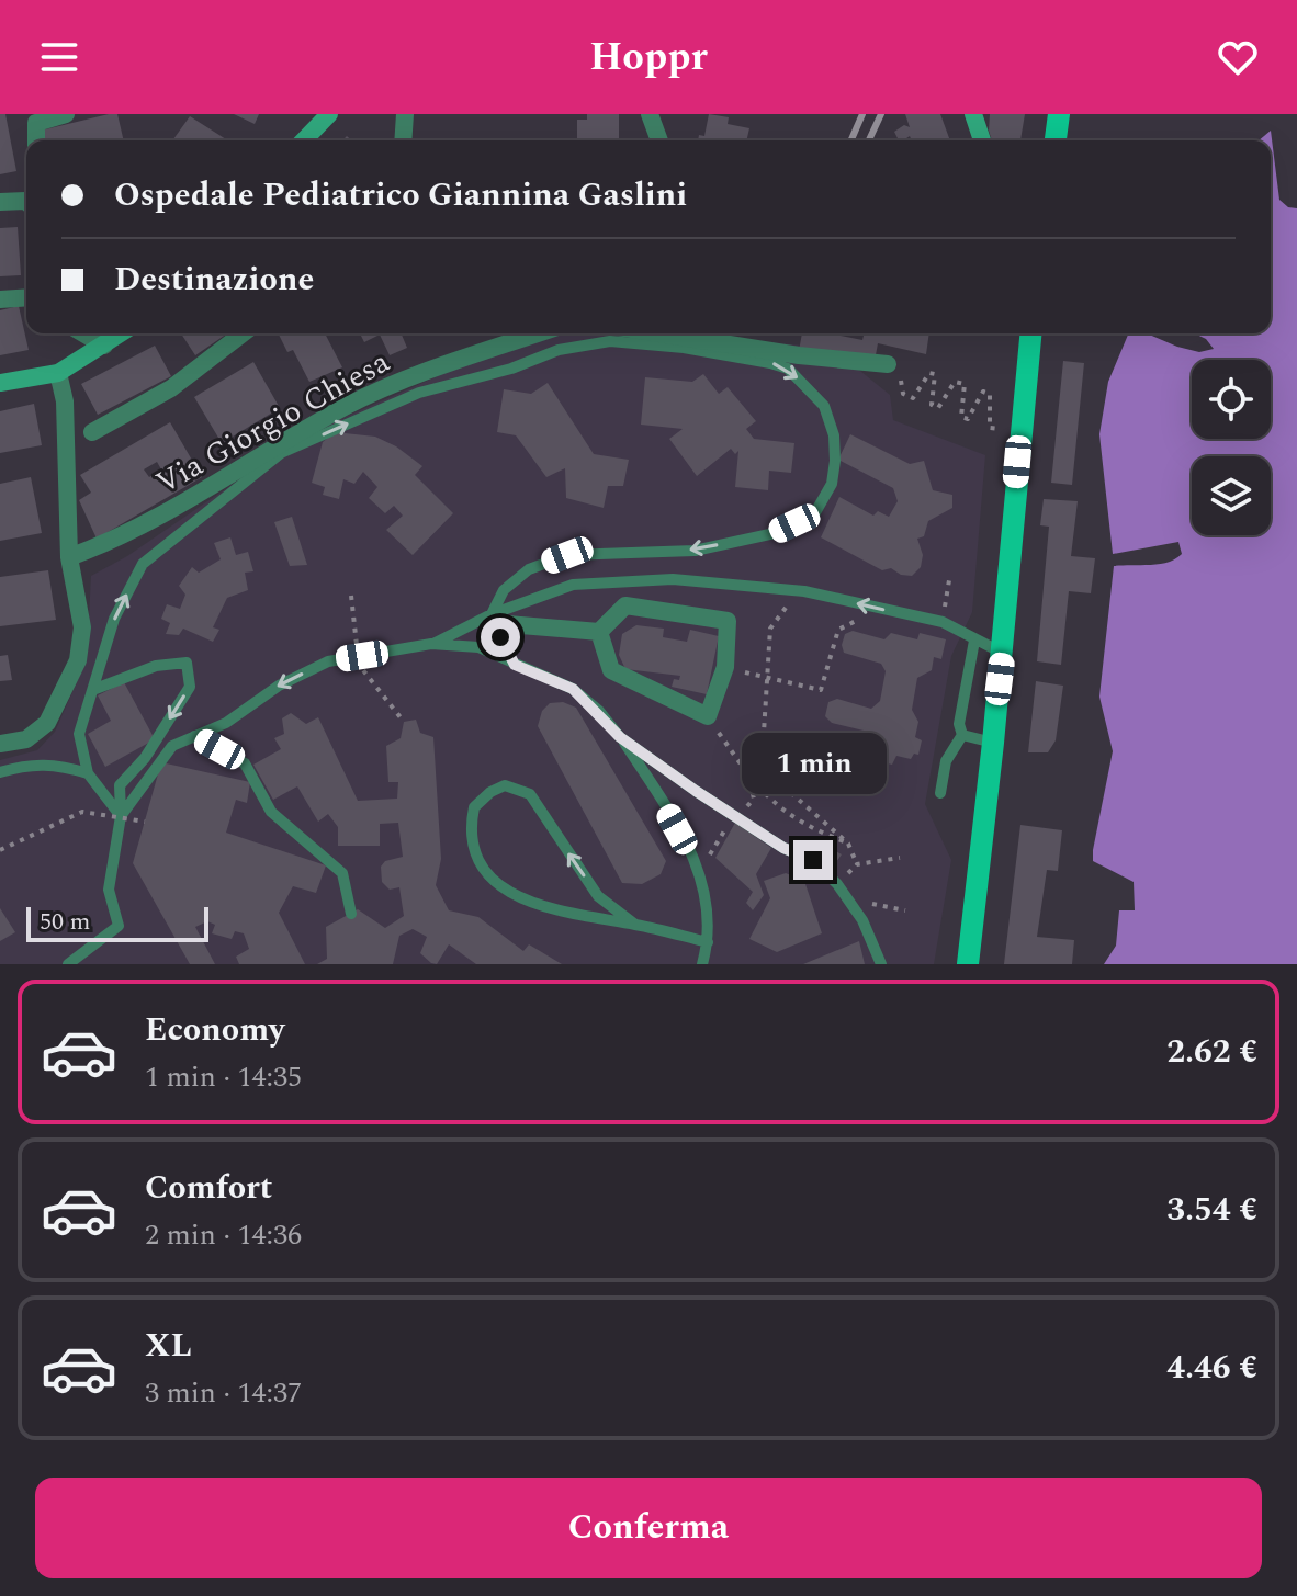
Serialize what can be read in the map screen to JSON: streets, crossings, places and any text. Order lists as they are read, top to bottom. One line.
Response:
{"streets":{"street":["Via Giorgio Chiesa"]},"scale_bar":"50 m","page":{"header":"Hoppr","banner":["Ospedale Pediatrico Giannina Gaslini","Destinazione"],"bubble":"1 min","scale":"50 m","list":[{"name":"Economy","note":"1 min · 14:35","value":"2.62 €"},{"name":"Comfort","note":"2 min · 14:36","value":"3.54 €"},{"name":"XL","note":"3 min · 14:37","value":"4.46 €"}],"buttons":"Conferma"}}
